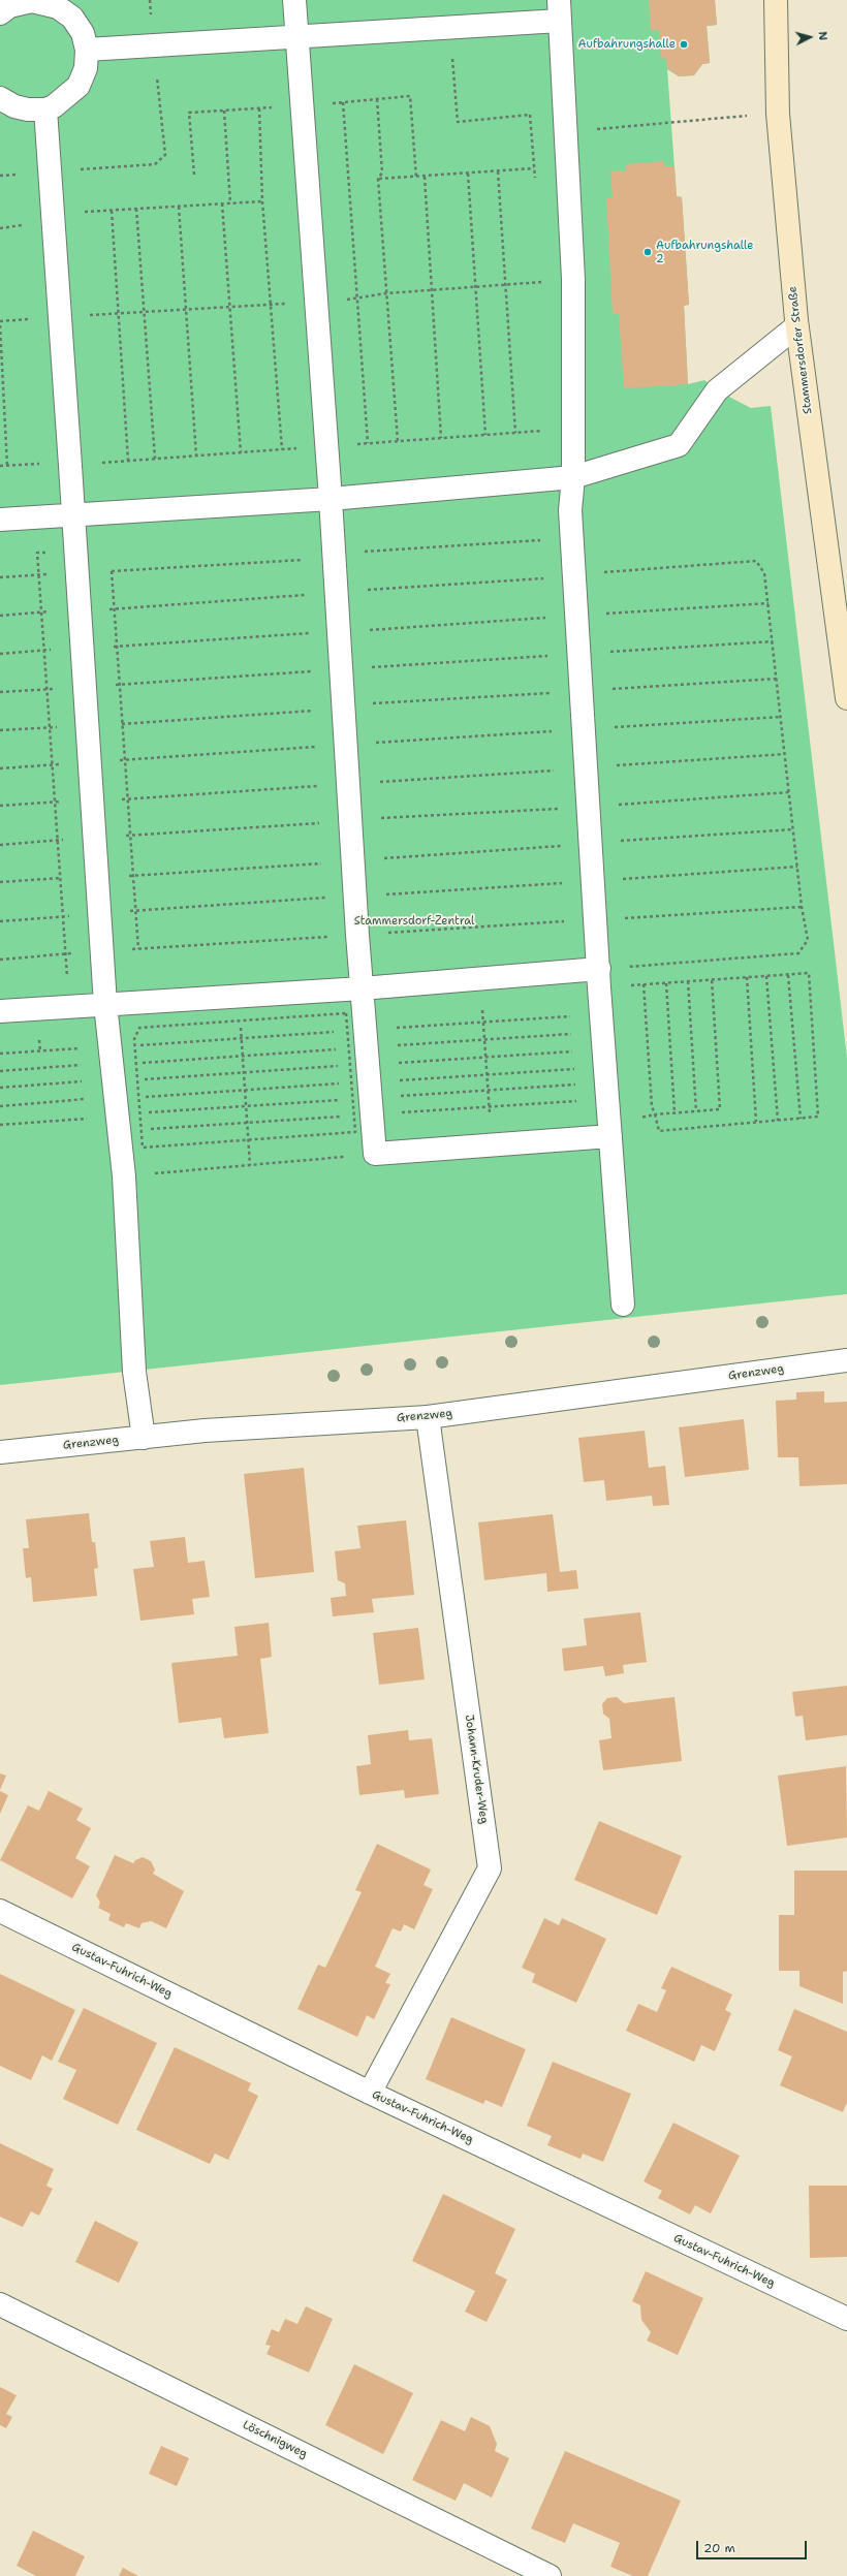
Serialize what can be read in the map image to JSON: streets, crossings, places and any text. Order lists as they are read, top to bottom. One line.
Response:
{"streets":{"main road":["Stammersdorfer Straße"],"street":["Grenzweg","Johann-Kruder-Weg","Gustav-Fuhrich-Weg","Löschnigweg"]},"crossings":[["Grenzweg","Johann-Kruder-Weg"],["Johann-Kruder-Weg","Gustav-Fuhrich-Weg"]],"parks":["Stammersdorf-Zentral"],"places":["Aufbahrungshalle","Aufbahrungshalle 2"],"scale_bar":"20 m","north":"right"}
